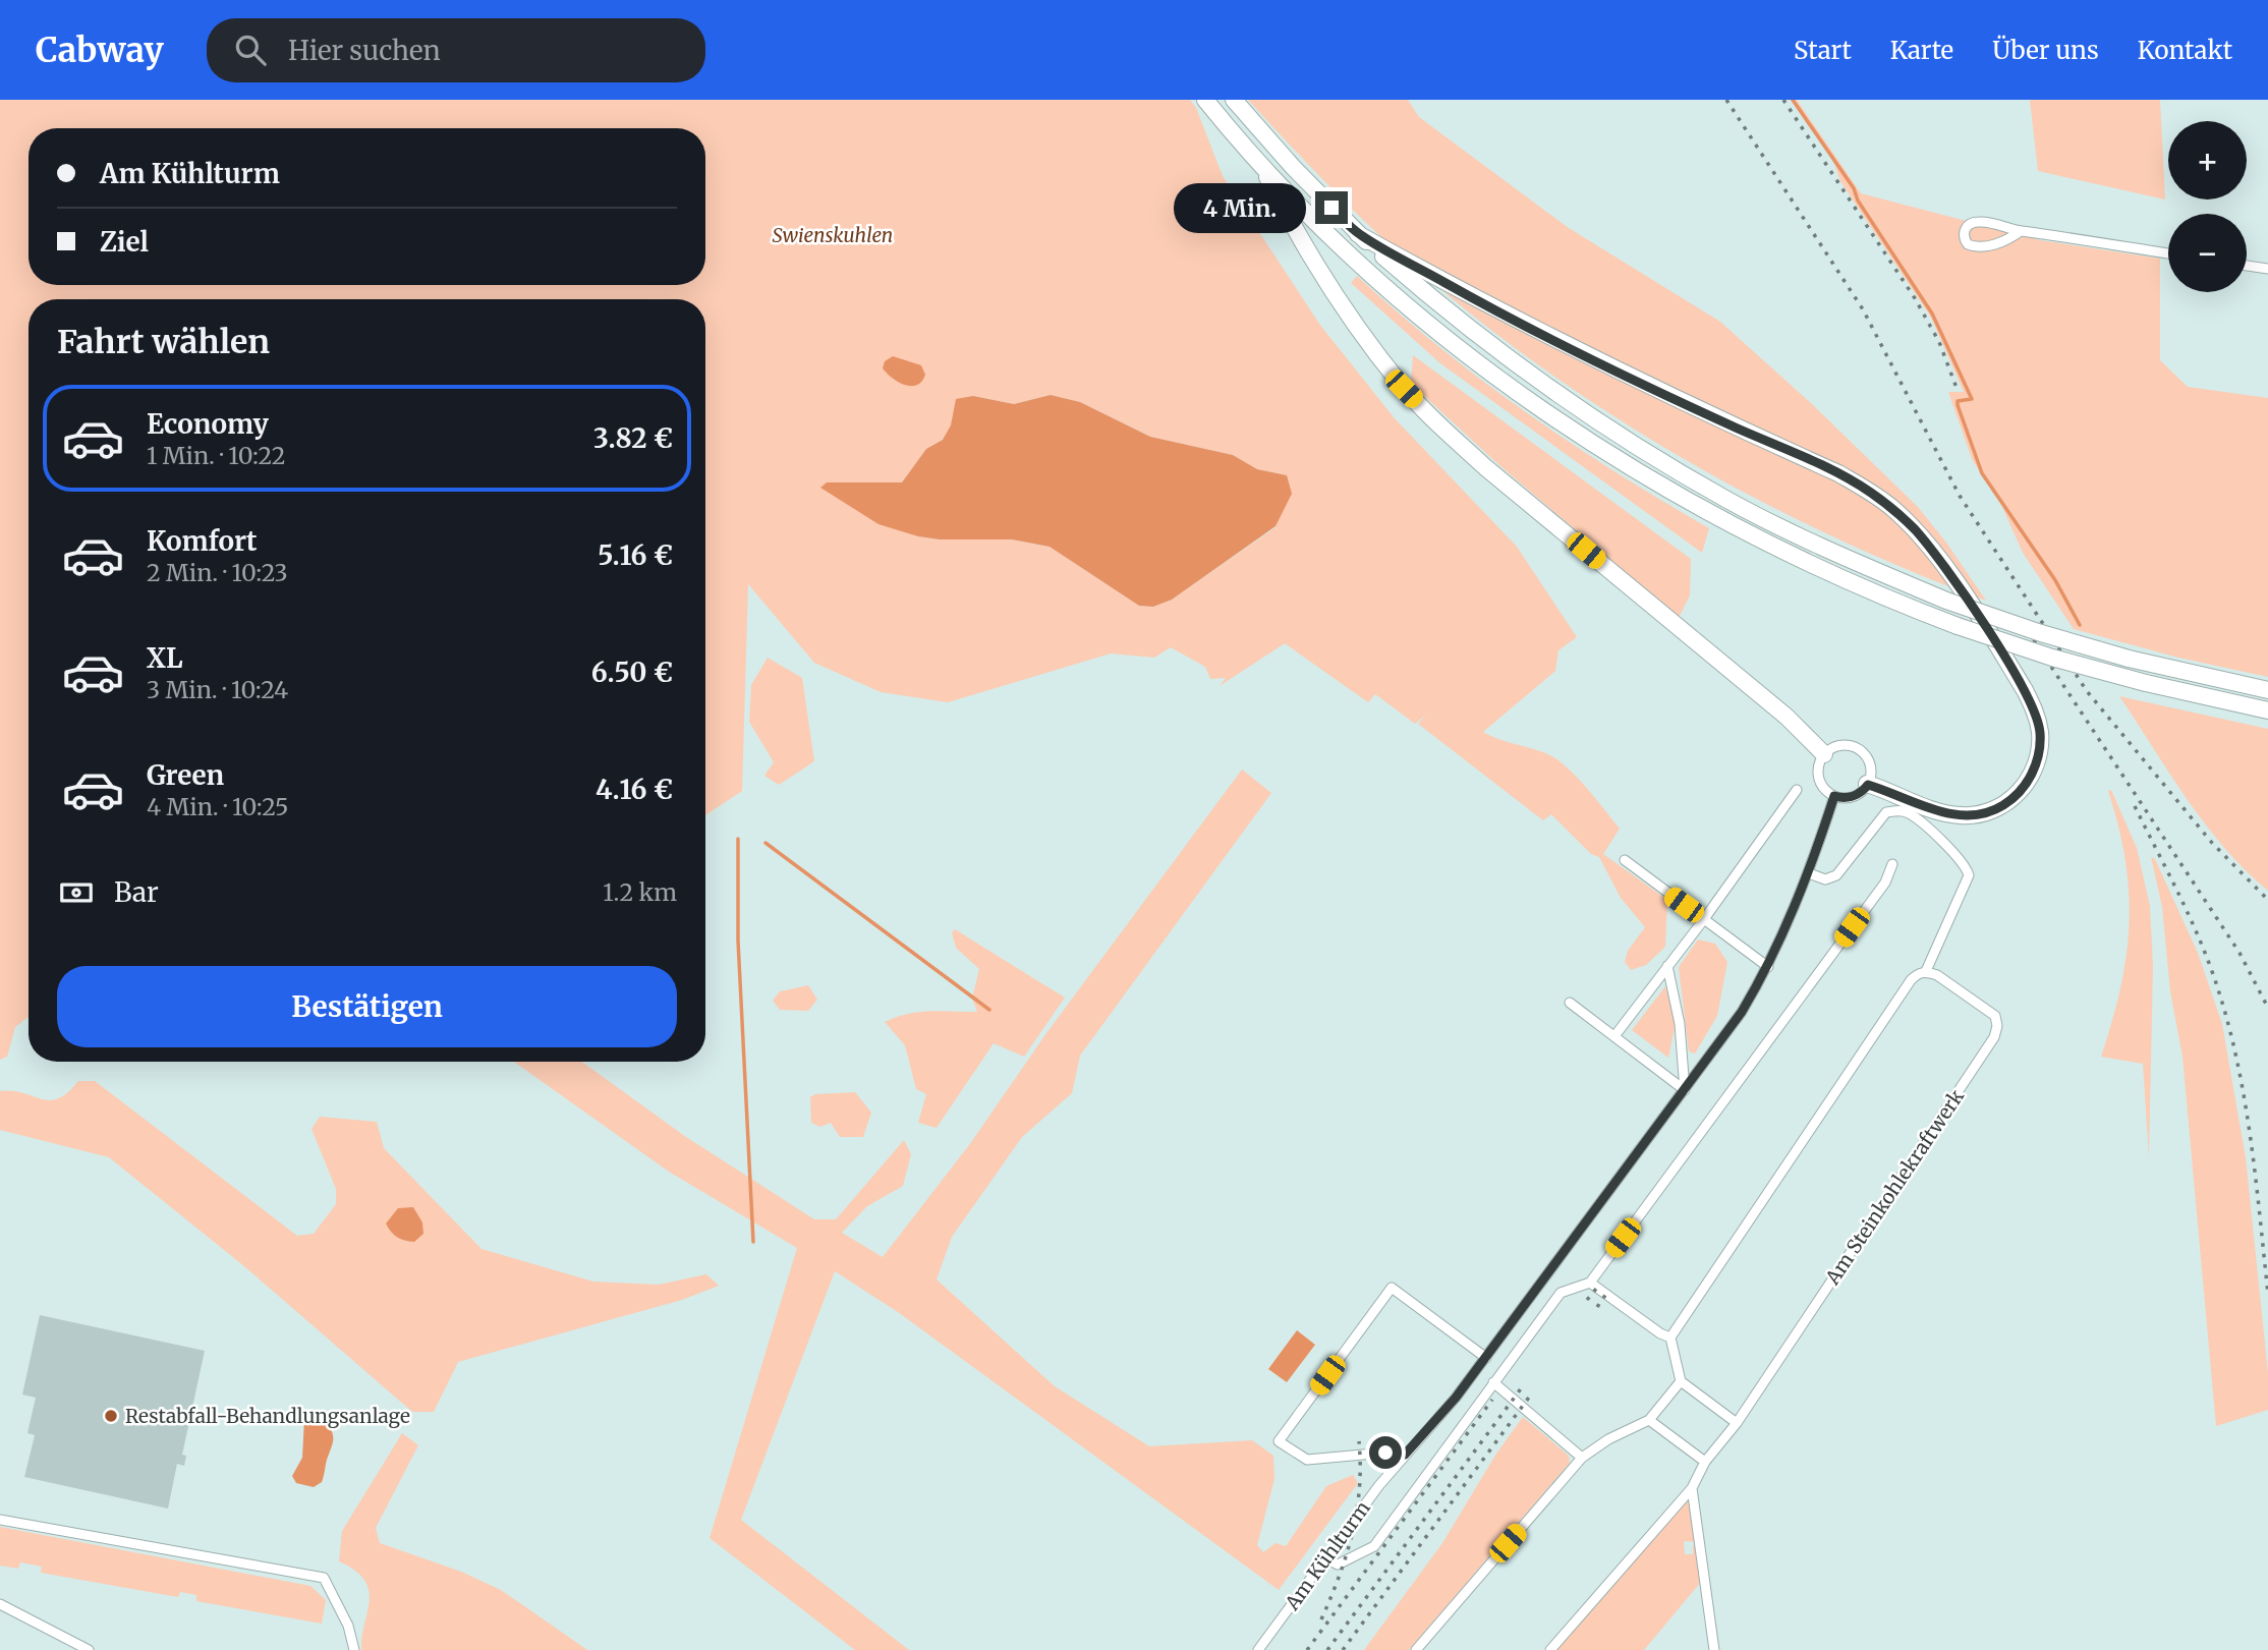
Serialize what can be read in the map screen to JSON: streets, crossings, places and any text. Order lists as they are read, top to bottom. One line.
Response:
{"streets":{"street":["Am Steinkohlekraftwerk","Am Kühlturm"]},"parks":["Swienskuhlen"],"places":["Restabfall-Behandlungsanlage"],"page":{"header":"Cabway","search":"Hier suchen","nav":["Start","Karte","Über uns","Kontakt"],"map_buttons":["+","−"],"banner":["Am Kühlturm","Ziel"],"bubble":"4 Min.","heading":"Fahrt wählen","list":[{"name":"Economy","note":"1 Min. · 10:22","value":"3.82 €"},{"name":"Komfort","note":"2 Min. · 10:23","value":"5.16 €"},{"name":"XL","note":"3 Min. · 10:24","value":"6.50 €"},{"name":"Green","note":"4 Min. · 10:25","value":"4.16 €"}],"pay":["Bar","1.2 km"],"buttons":"Bestätigen"}}
